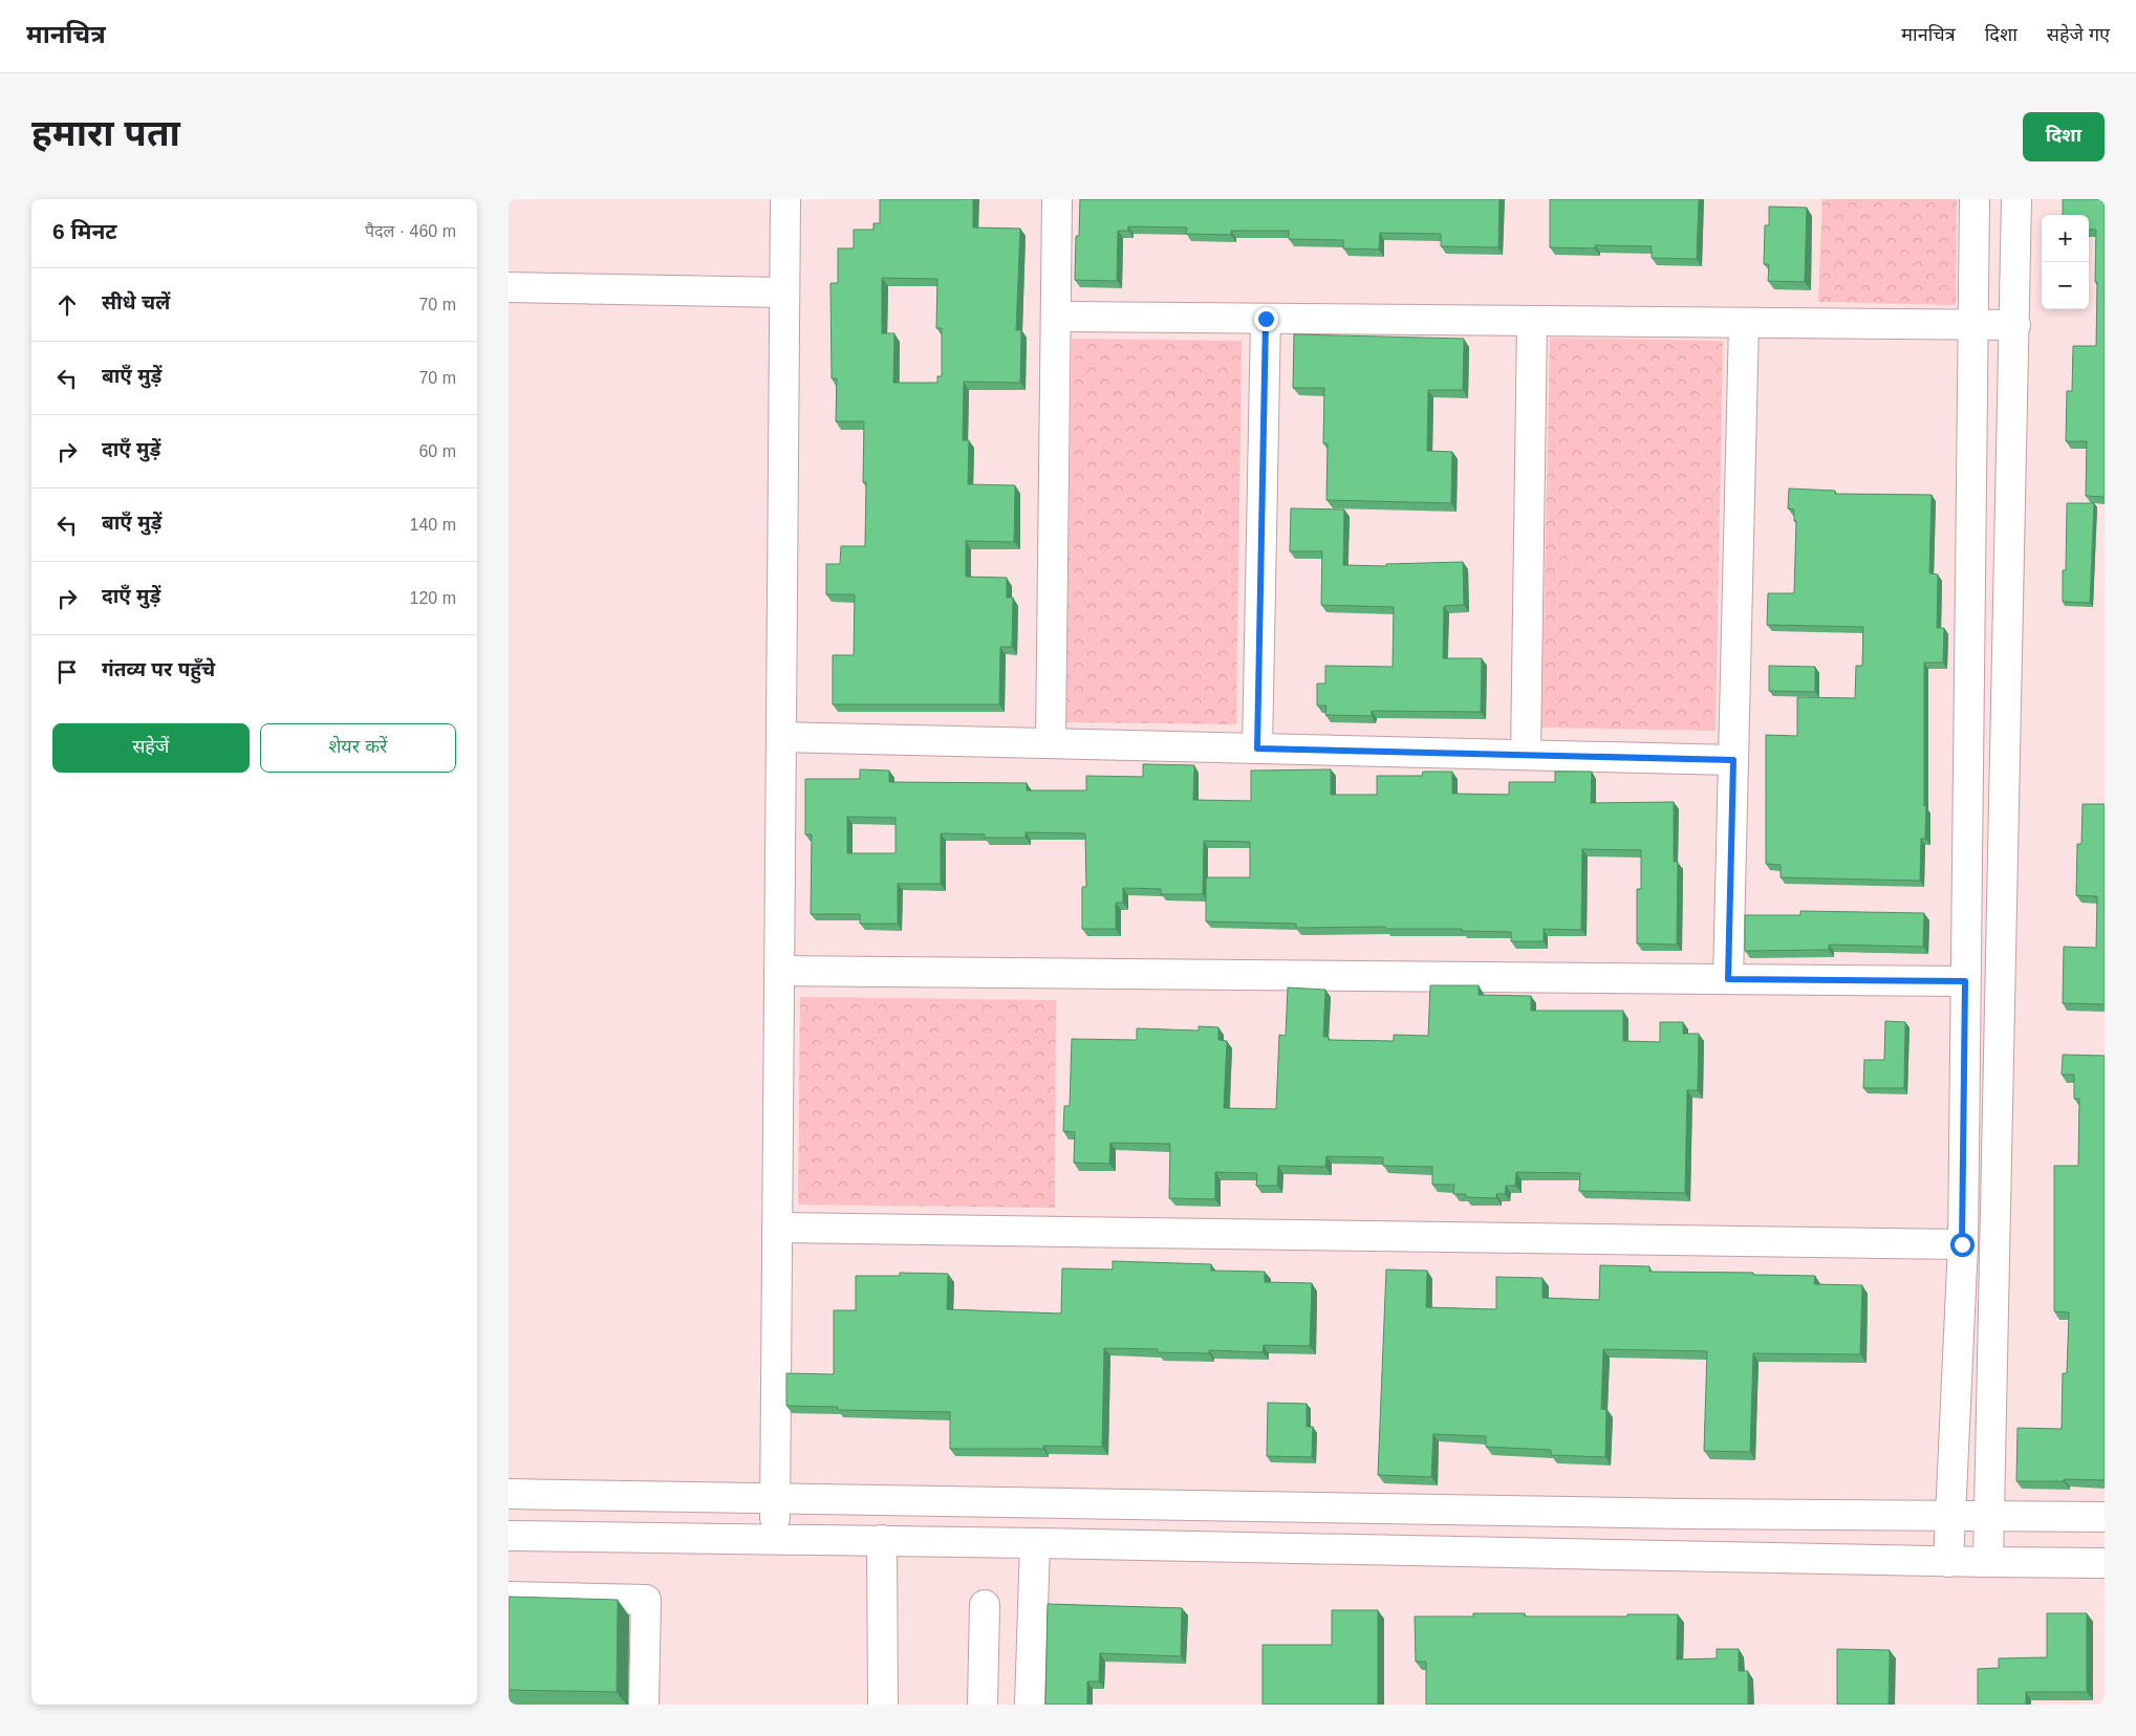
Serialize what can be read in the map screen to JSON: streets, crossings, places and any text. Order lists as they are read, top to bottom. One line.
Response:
{"page":{"header":"मानचित्र","nav":["मानचित्र","दिशा","सहेजे गए"],"title":"हमारा पता","buttons":["दिशा",["सहेजें","शेयर करें"]],"heading":["6 मिनट","पैदल · 460 m"],"map_buttons":["+","−"],"list":[["सीधे चलें","70 m"],["बाएँ मुड़ें","70 m"],["दाएँ मुड़ें","60 m"],["बाएँ मुड़ें","140 m"],["दाएँ मुड़ें","120 m"],"गंतव्य पर पहुँचे"]}}
